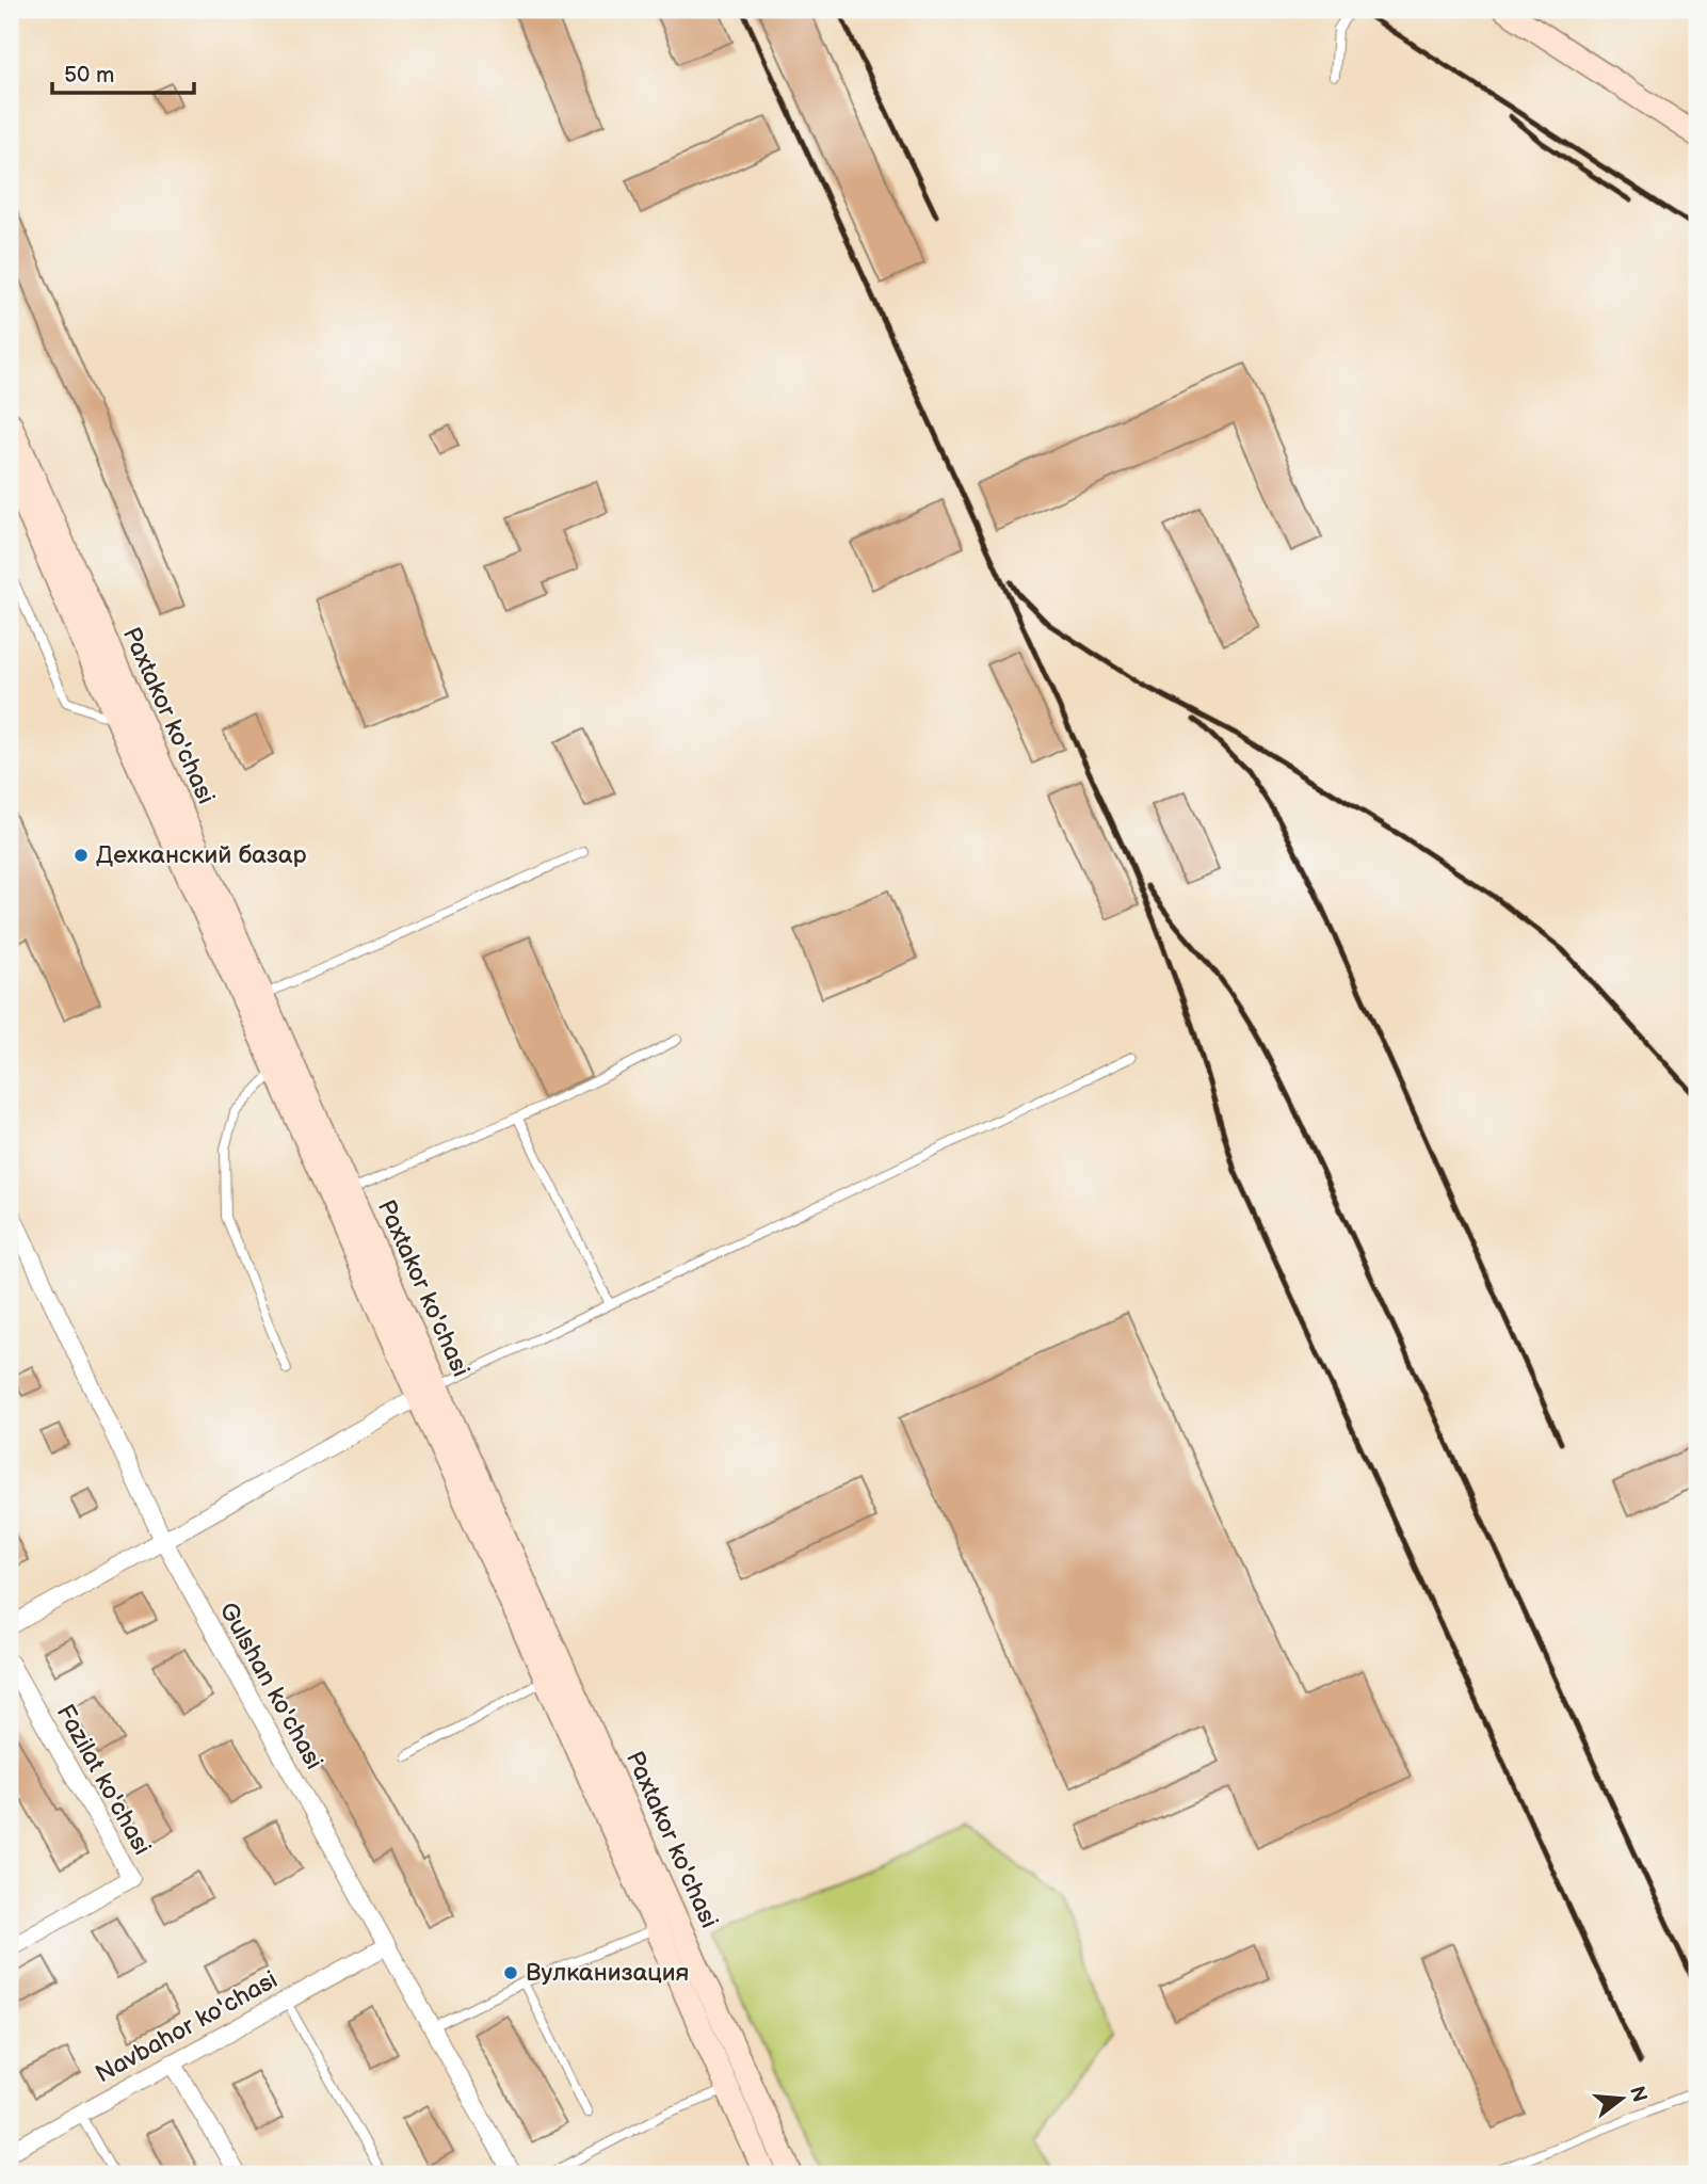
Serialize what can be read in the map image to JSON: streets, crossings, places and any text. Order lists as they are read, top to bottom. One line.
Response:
{"streets":{"main road":["Paxtakor ko'chasi"],"street":["Gulshan ko'chasi","Fazilat ko'chasi","Navbahor ko'chasi"]},"crossings":[["Gulshan ko'chasi","Navbahor ko'chasi"]],"places":["Дехканский базар","Вулканизация"],"scale_bar":"50 m","north":"right"}
